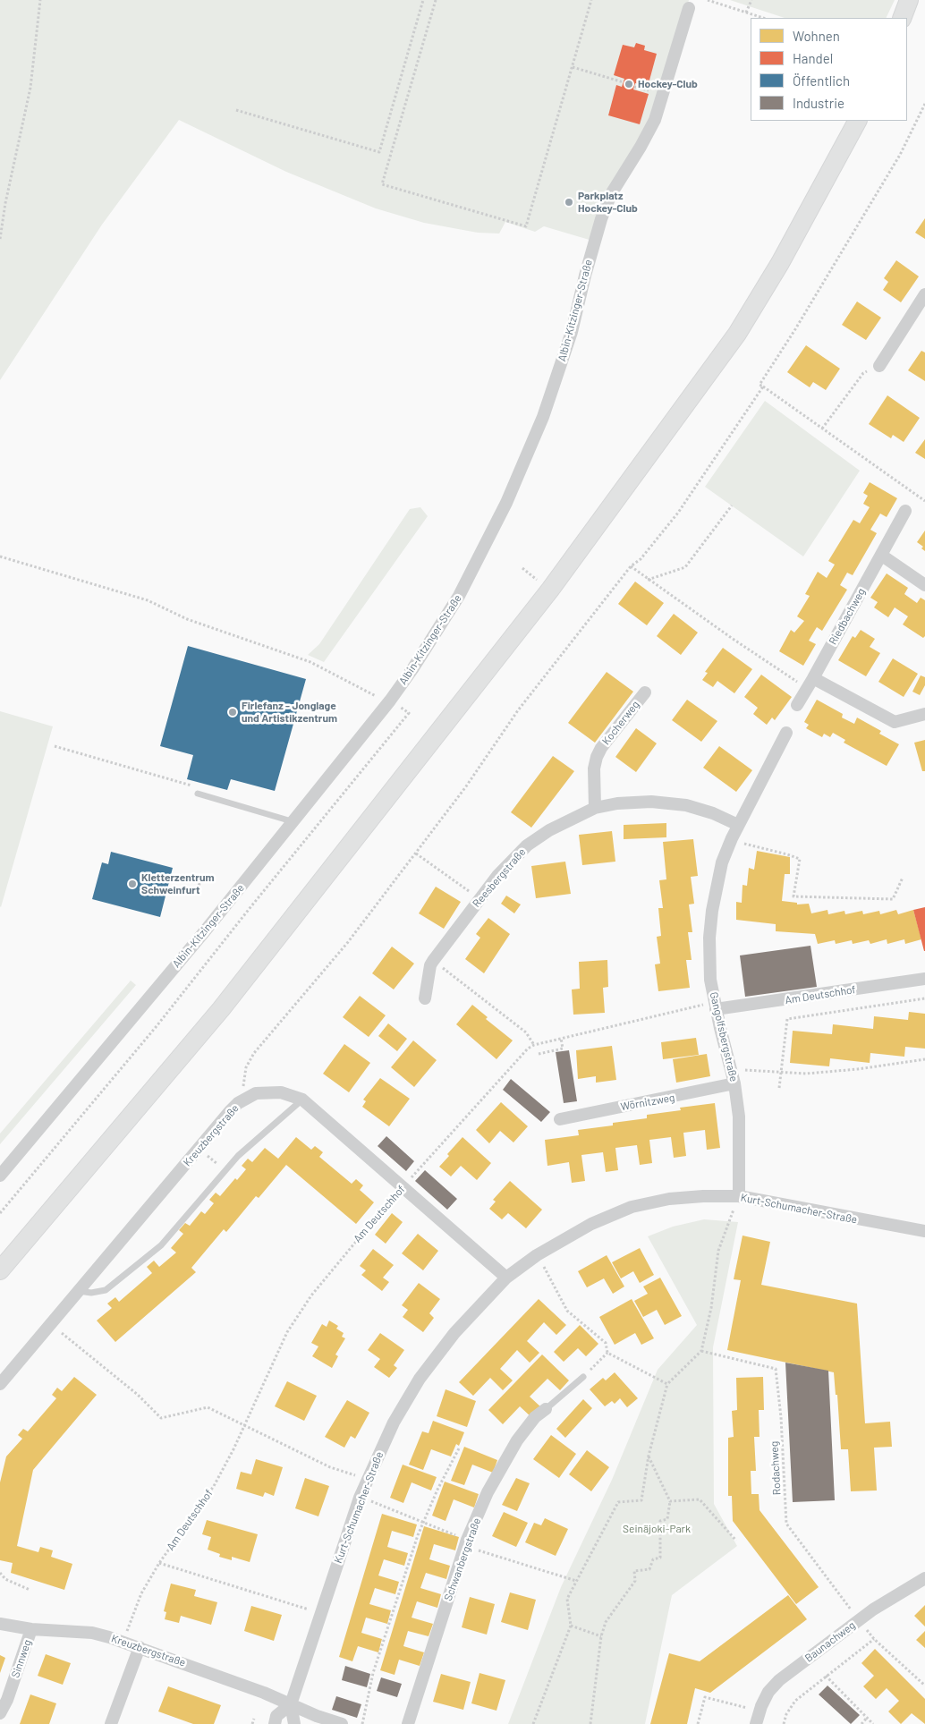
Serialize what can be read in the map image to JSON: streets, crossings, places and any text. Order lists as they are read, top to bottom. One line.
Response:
{"streets":{"street":["Albin-Kitzinger-Straße","Riedbachweg","Kocherweg","Reesbergstraße","Am Deutschhof","Gangolfsbergstraße","Wörnitzweg","Kreuzbergstraße","Kurt-Schumacher-Straße","Schwanbergstraße","Baunachweg","Sinnweg"],"path":["Rodachweg"]},"crossings":[["Kocherweg","Reesbergstraße"],["Reesbergstraße","Gangolfsbergstraße"],["Am Deutschhof","Gangolfsbergstraße"],["Am Deutschhof","Kreuzbergstraße"],["Am Deutschhof","Kurt-Schumacher-Straße"],["Gangolfsbergstraße","Wörnitzweg"],["Gangolfsbergstraße","Kurt-Schumacher-Straße"],["Kreuzbergstraße","Kurt-Schumacher-Straße"],["Kreuzbergstraße","Sinnweg"],["Rodachweg","Baunachweg"]],"parks":["Seinäjoki-Park"],"places":["Hockey-Club","Parkplatz Hockey-Club","Firlefanz - Jonglage und Artistikzentrum","Kletterzentrum Schweinfurt"],"legend":["Wohnen","Handel","Öffentlich","Industrie"]}
